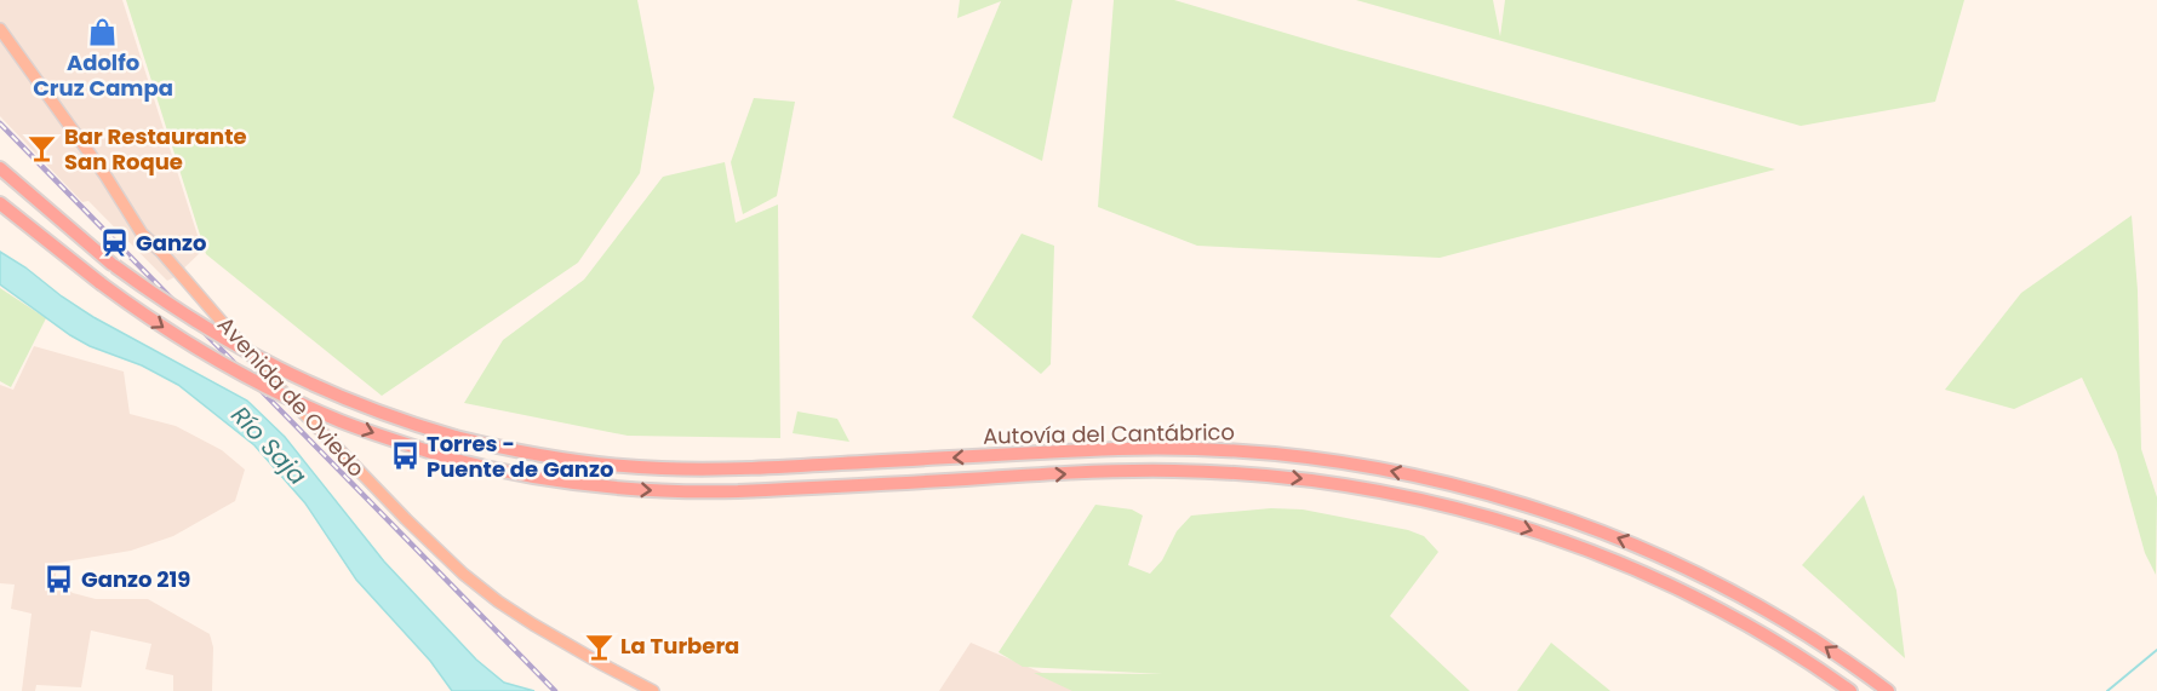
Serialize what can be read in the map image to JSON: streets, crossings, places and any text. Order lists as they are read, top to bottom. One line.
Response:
{"streets":{"highway":["Avenida de Oviedo","Autovía del Cantábrico"]},"water":["Río Saja"],"places":{"shop":["Adolfo Cruz Campa"],"bar":["Bar Restaurante San Roque","La Turbera"],"station":["Ganzo"],"bus stop":["Torres - Puente de Ganzo","Ganzo 219"]}}
